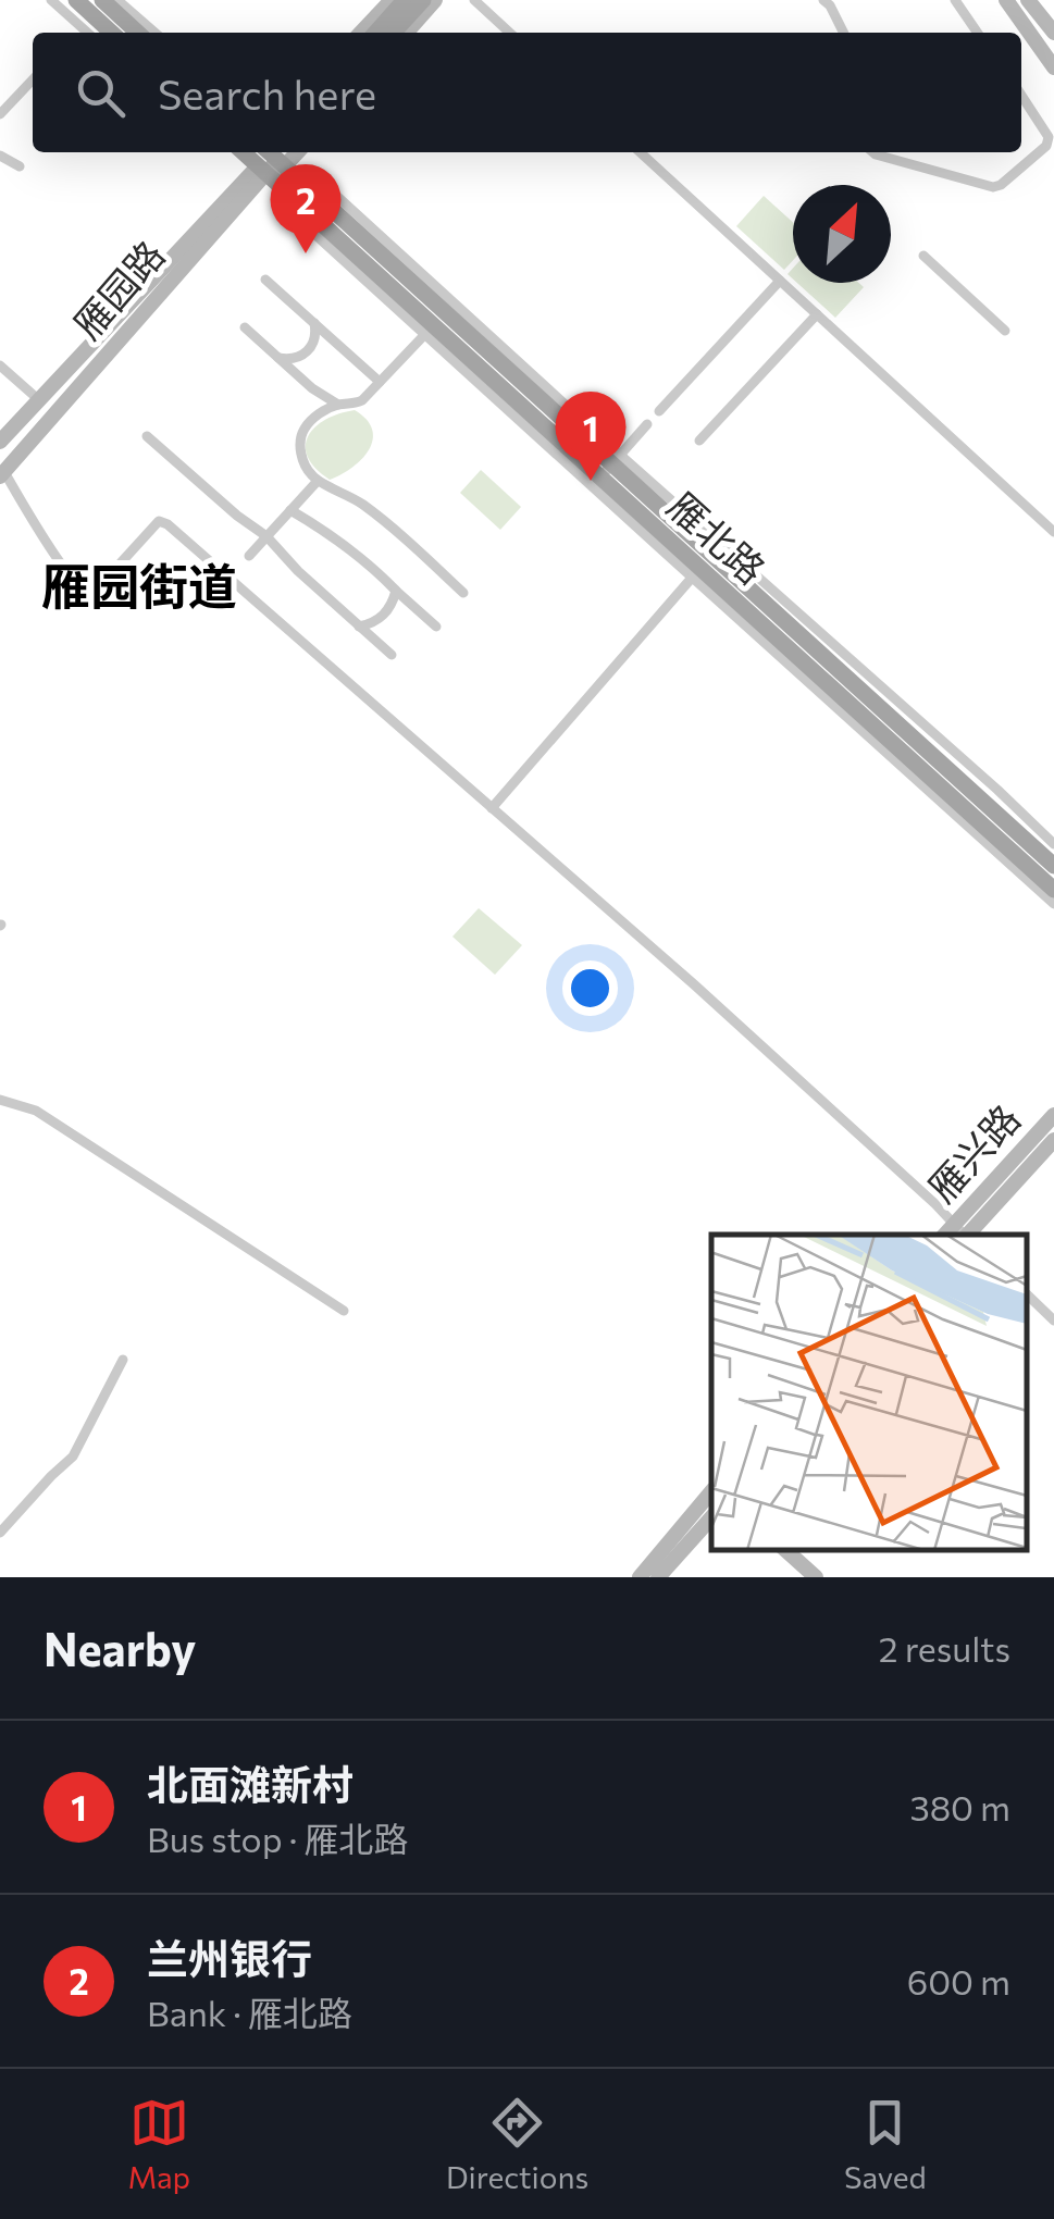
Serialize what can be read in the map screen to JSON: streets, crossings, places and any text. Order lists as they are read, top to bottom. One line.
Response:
{"streets":{"main road":["雁园路","雁北路","雁兴路"]},"crossings":[["雁园路","雁北路"]],"districts":["雁园街道"],"north":"top right","page":{"search":"Search here","pins":["2","1"],"heading":["Nearby","2 results"],"list":[{"mark":"1","name":"北面滩新村","note":"Bus stop · 雁北路","value":"380 m"},{"mark":"2","name":"兰州银行","note":"Bank · 雁北路","value":"600 m"}],"nav":["Map","Directions","Saved"]}}
